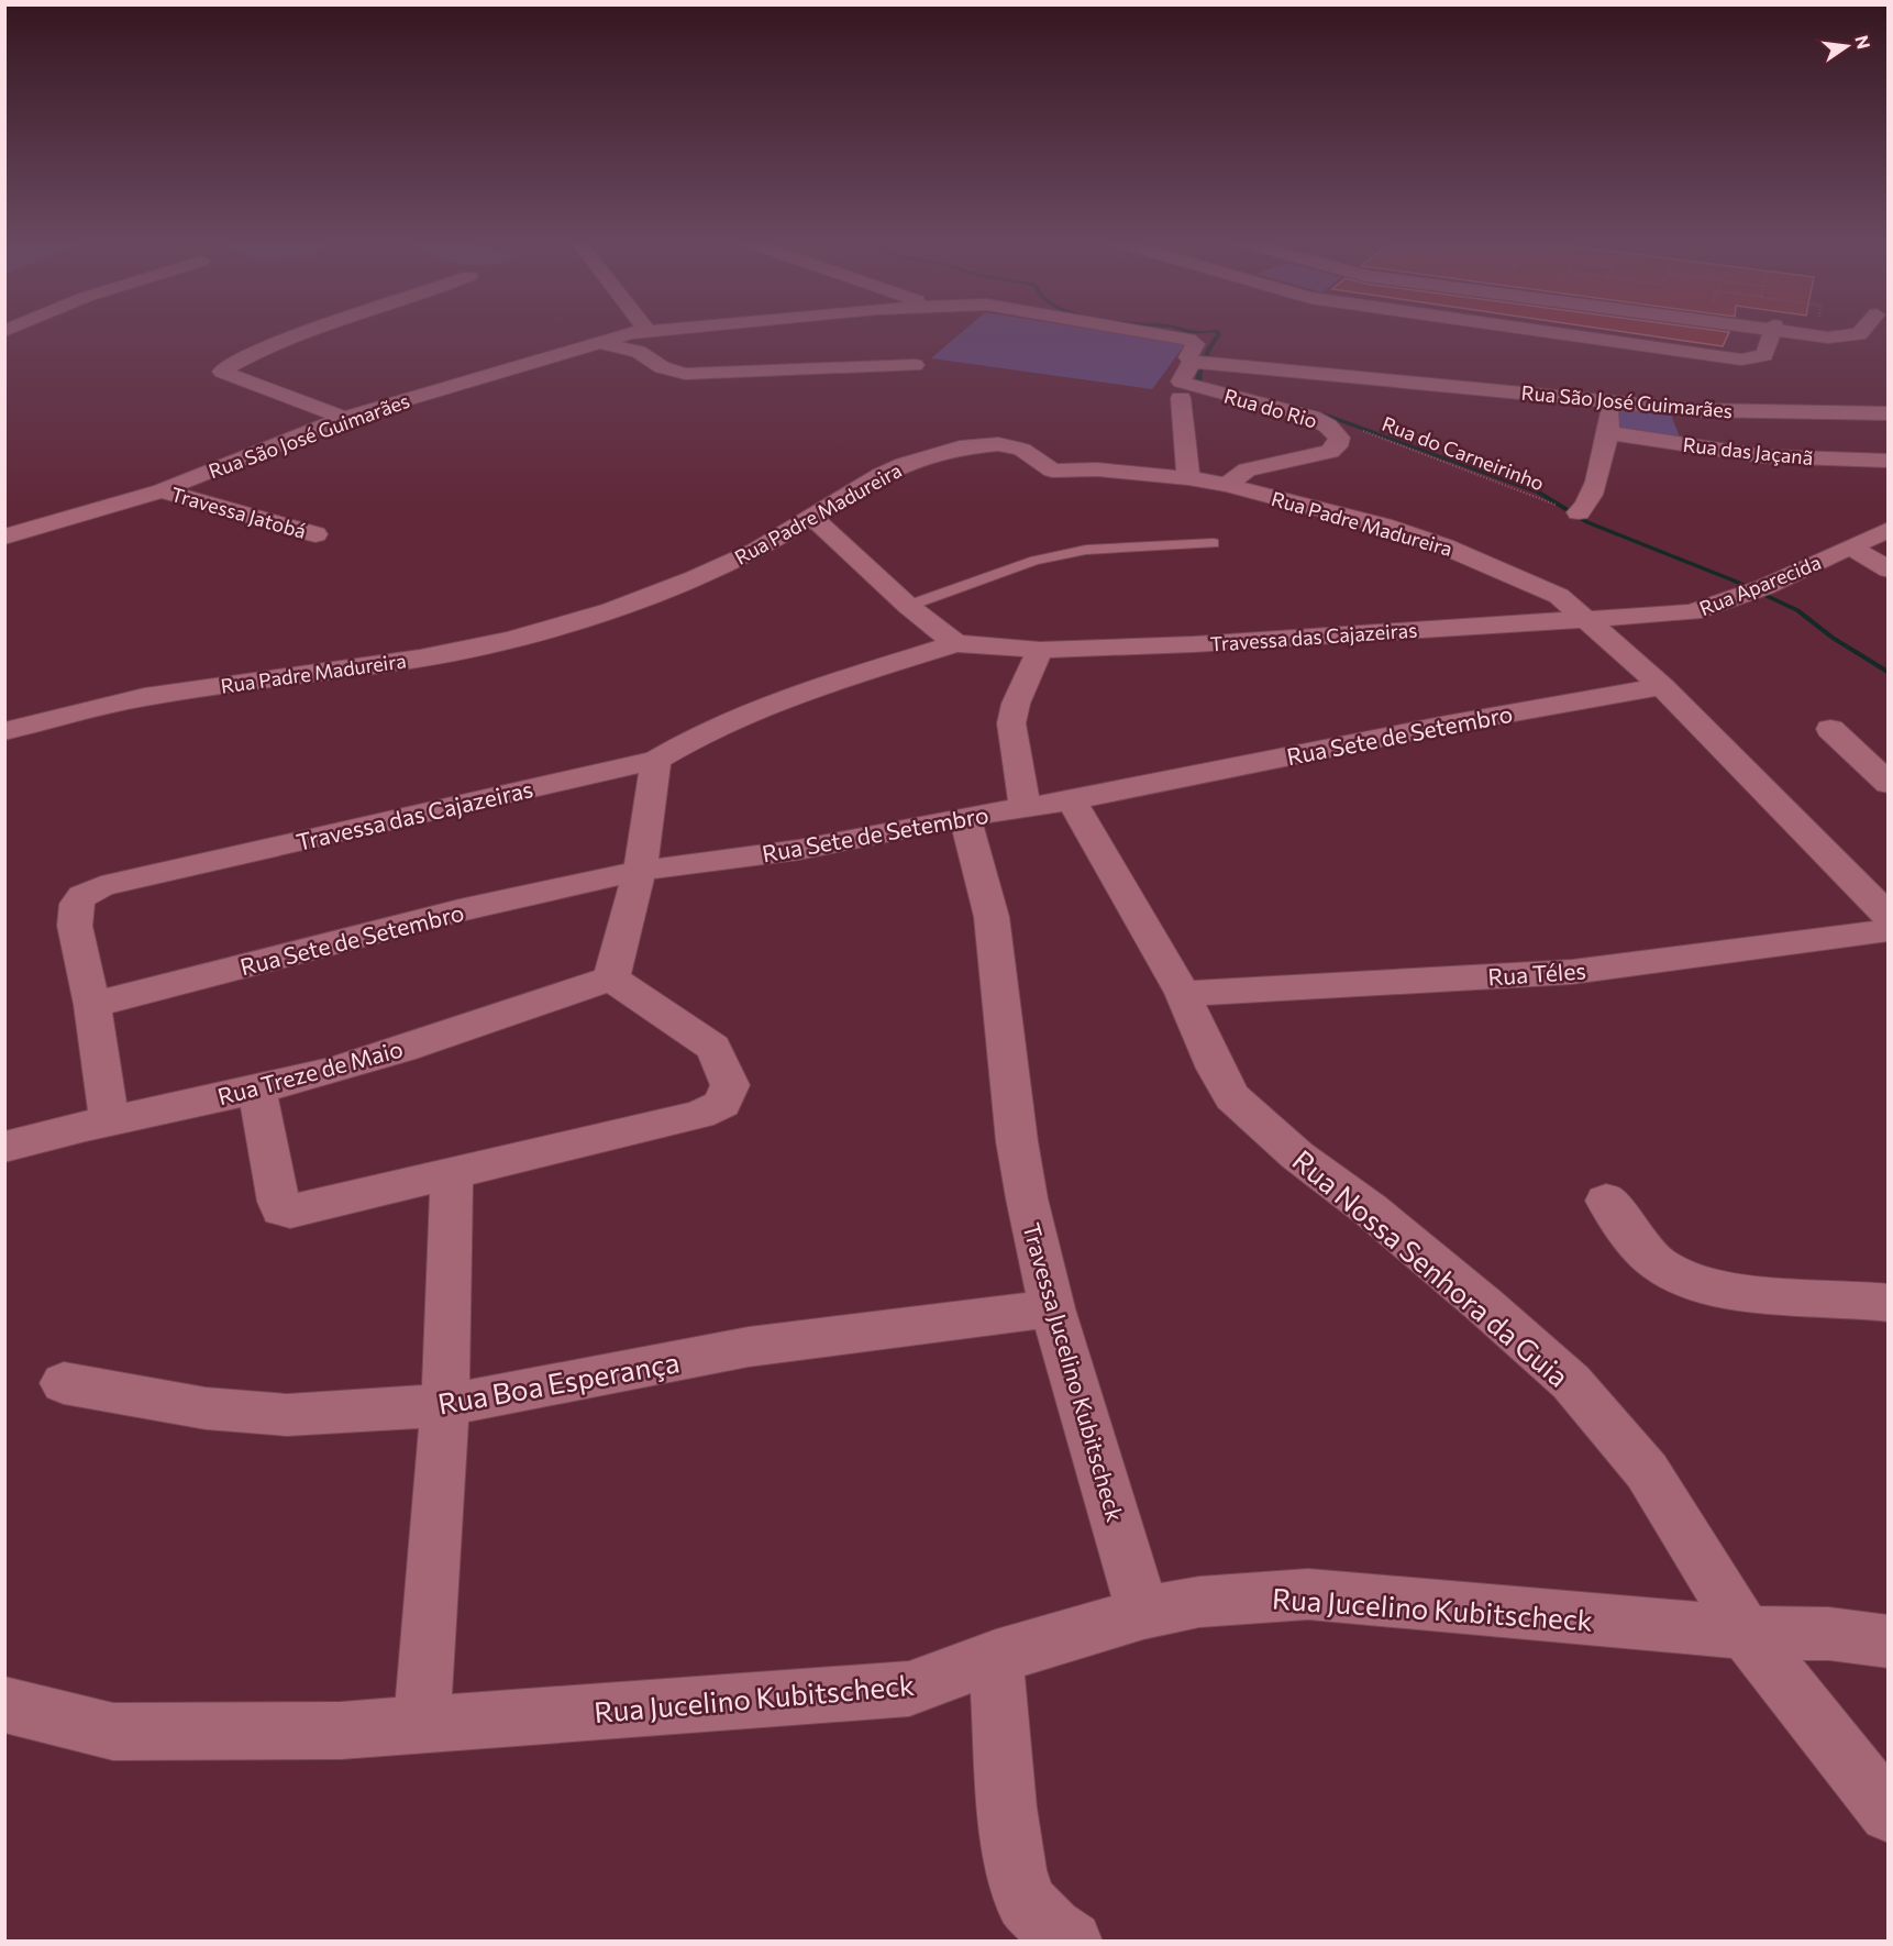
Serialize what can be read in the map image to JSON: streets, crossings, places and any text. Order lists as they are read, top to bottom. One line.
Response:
{"streets":{"street":["Rua São José Guimarães","Rua do Rio","Rua das Jaçanã","Travessa Jatobá","Rua Padre Madureira","Rua Aparecida","Travessa das Cajazeiras","Rua Sete de Setembro","Rua Téles","Rua Treze de Maio","Rua Nossa Senhora da Guia","Travessa Jucelino Kubitscheck","Rua Boa Esperança","Rua Jucelino Kubitscheck"],"path":["Rua do Carneirinho"]},"crossings":[["Rua São José Guimarães","Rua do Rio"],["Rua São José Guimarães","Travessa Jatobá"],["Rua do Rio","Rua do Carneirinho"],["Rua Padre Madureira","Rua Aparecida"],["Rua Padre Madureira","Travessa das Cajazeiras"],["Rua Padre Madureira","Rua Sete de Setembro"],["Rua Aparecida","Travessa das Cajazeiras"],["Travessa das Cajazeiras","Rua Sete de Setembro"],["Travessa das Cajazeiras","Rua Treze de Maio"],["Rua Sete de Setembro","Rua Nossa Senhora da Guia"],["Rua Sete de Setembro","Travessa Jucelino Kubitscheck"],["Rua Téles","Rua Nossa Senhora da Guia"],["Rua Nossa Senhora da Guia","Rua Jucelino Kubitscheck"],["Travessa Jucelino Kubitscheck","Rua Boa Esperança"],["Travessa Jucelino Kubitscheck","Rua Jucelino Kubitscheck"]],"north":"right"}
